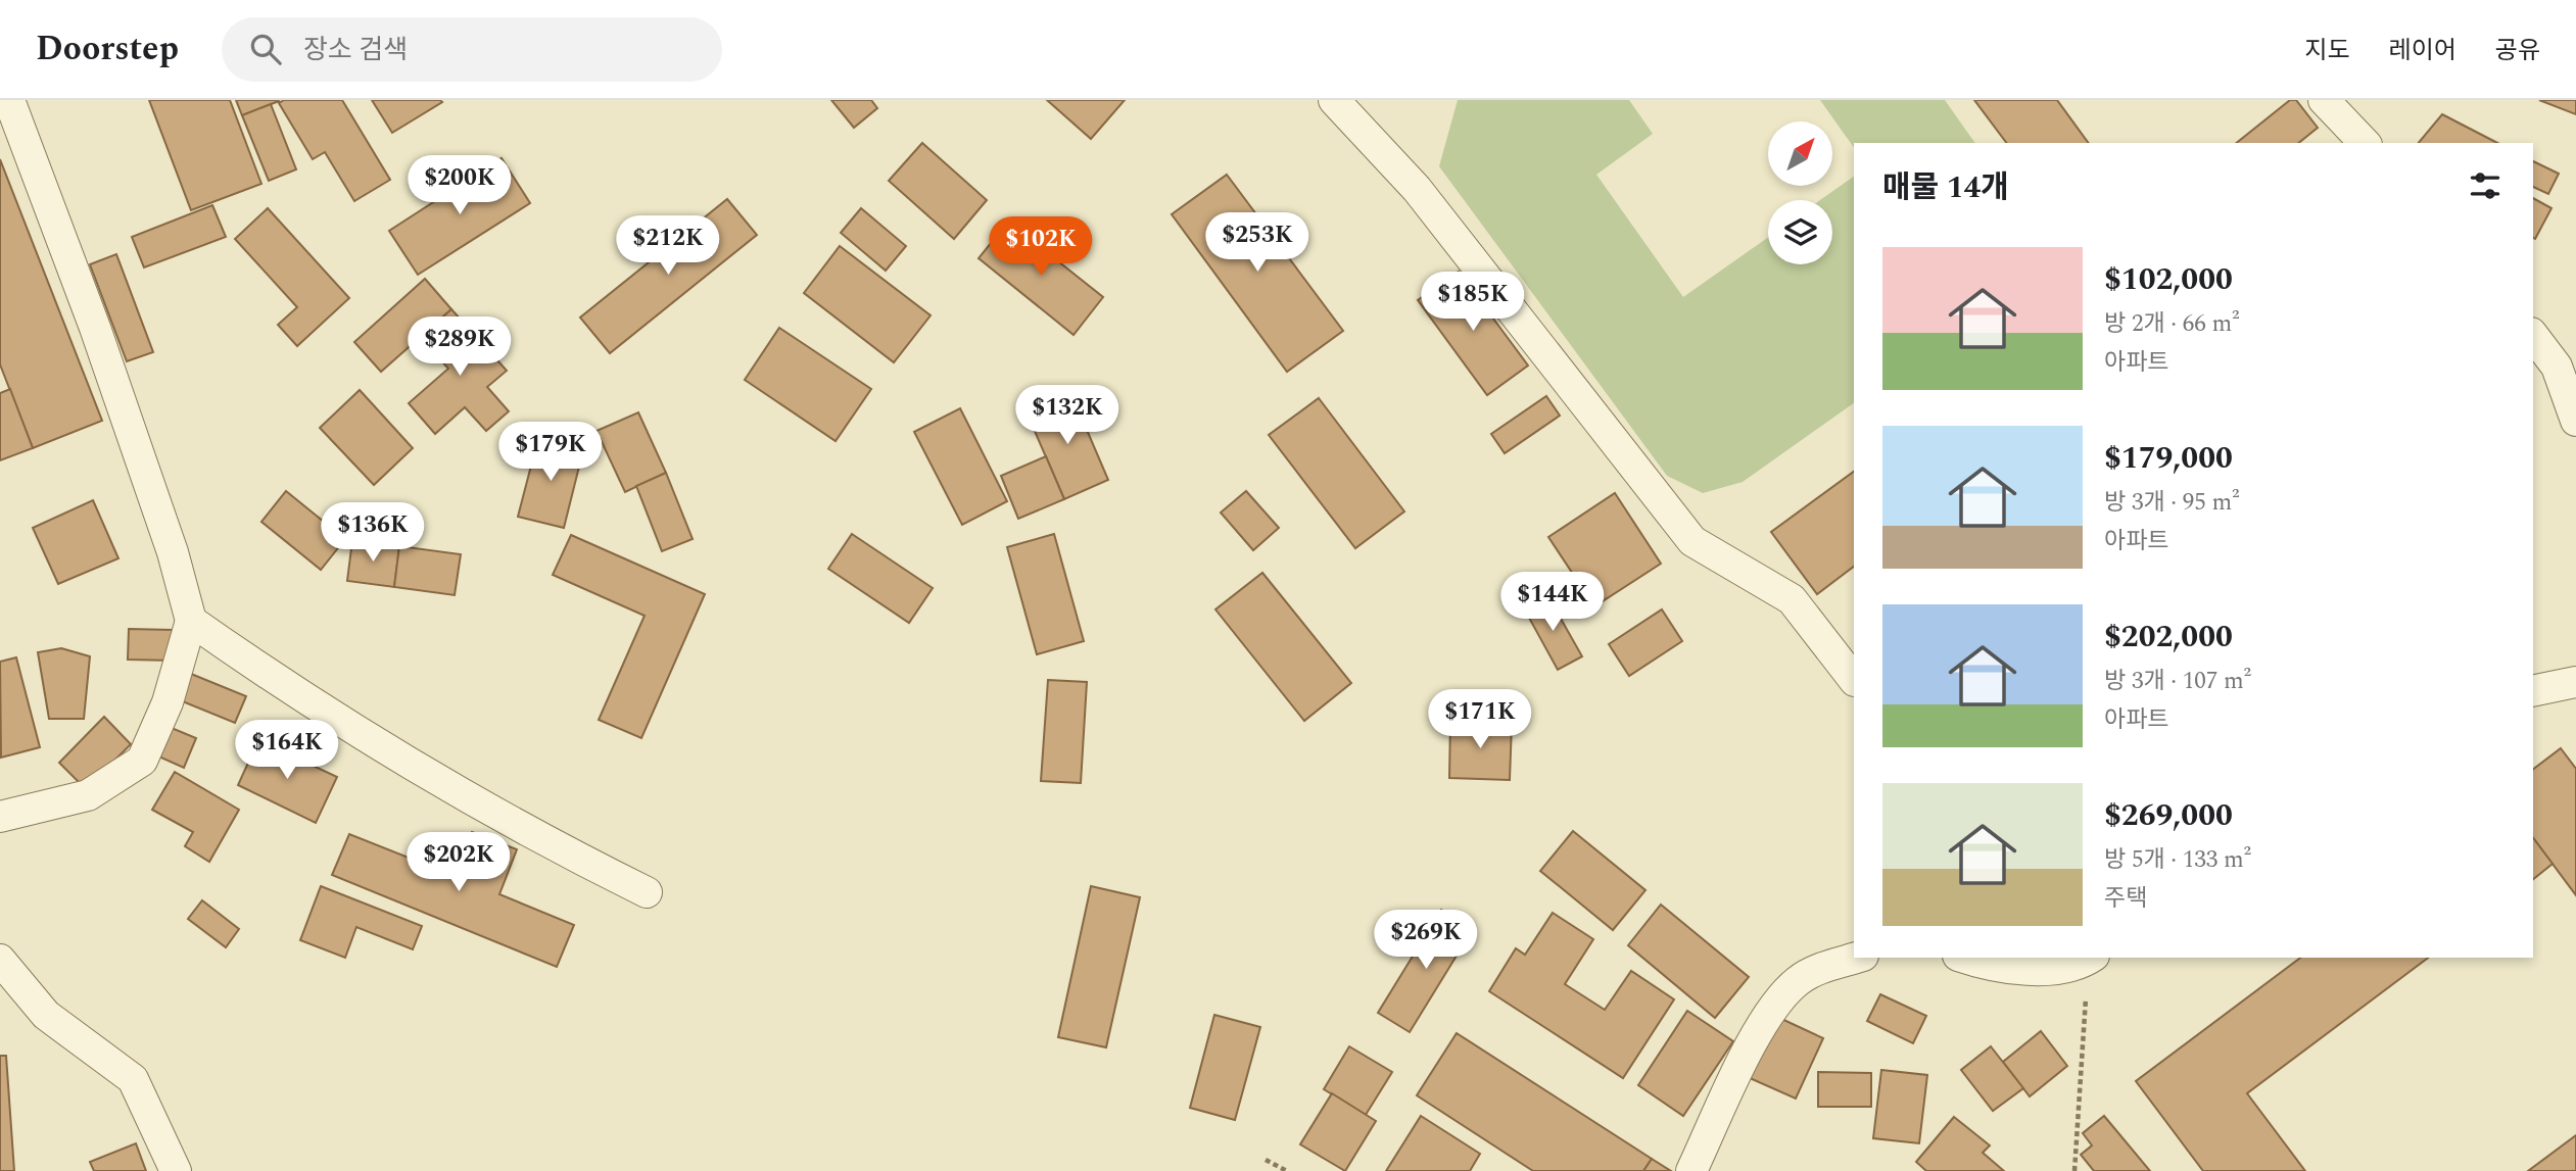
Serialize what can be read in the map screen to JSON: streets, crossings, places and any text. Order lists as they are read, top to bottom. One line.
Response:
{"north":"top right","page":{"header":"Doorstep","search":"장소 검색","nav":["지도","레이어","공유"],"heading":"매물 14개","price":["$200K","$253K","$212K","$102K","$185K","$289K","$132K","$179K","$136K","$144K","$171K","$164K","$202K","$269K"],"list":[{"name":"$102,000","note":"방 2개 · 66 m² · 아파트"},{"name":"$179,000","note":"방 3개 · 95 m² · 아파트"},{"name":"$202,000","note":"방 3개 · 107 m² · 아파트"},{"name":"$269,000","note":"방 5개 · 133 m² · 주택"}]}}
